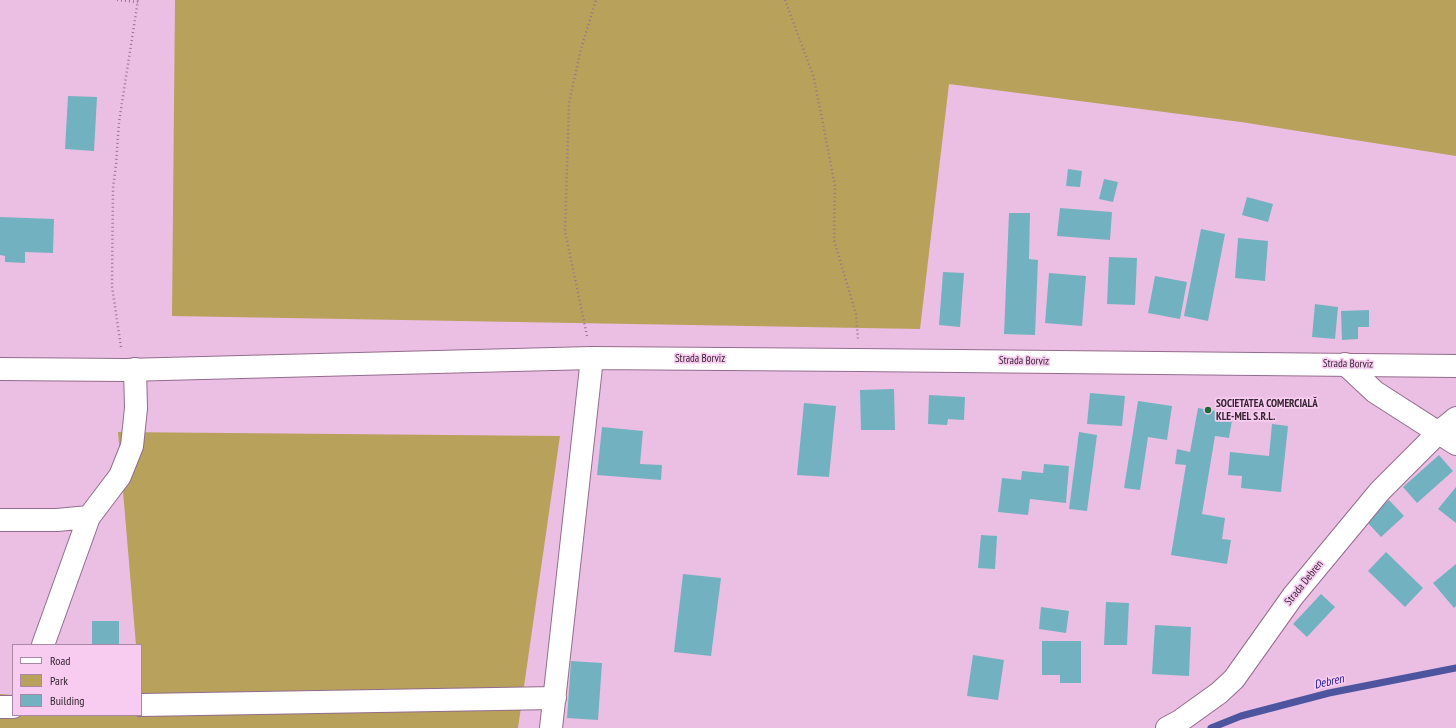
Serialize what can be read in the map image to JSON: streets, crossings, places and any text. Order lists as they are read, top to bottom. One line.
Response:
{"streets":{"street":["Strada Borviz","Strada Debren"]},"water":["Debren"],"places":["SOCIETATEA COMERCIALĂ KLE-MEL S.R.L."],"legend":["Road","Park","Building"]}
